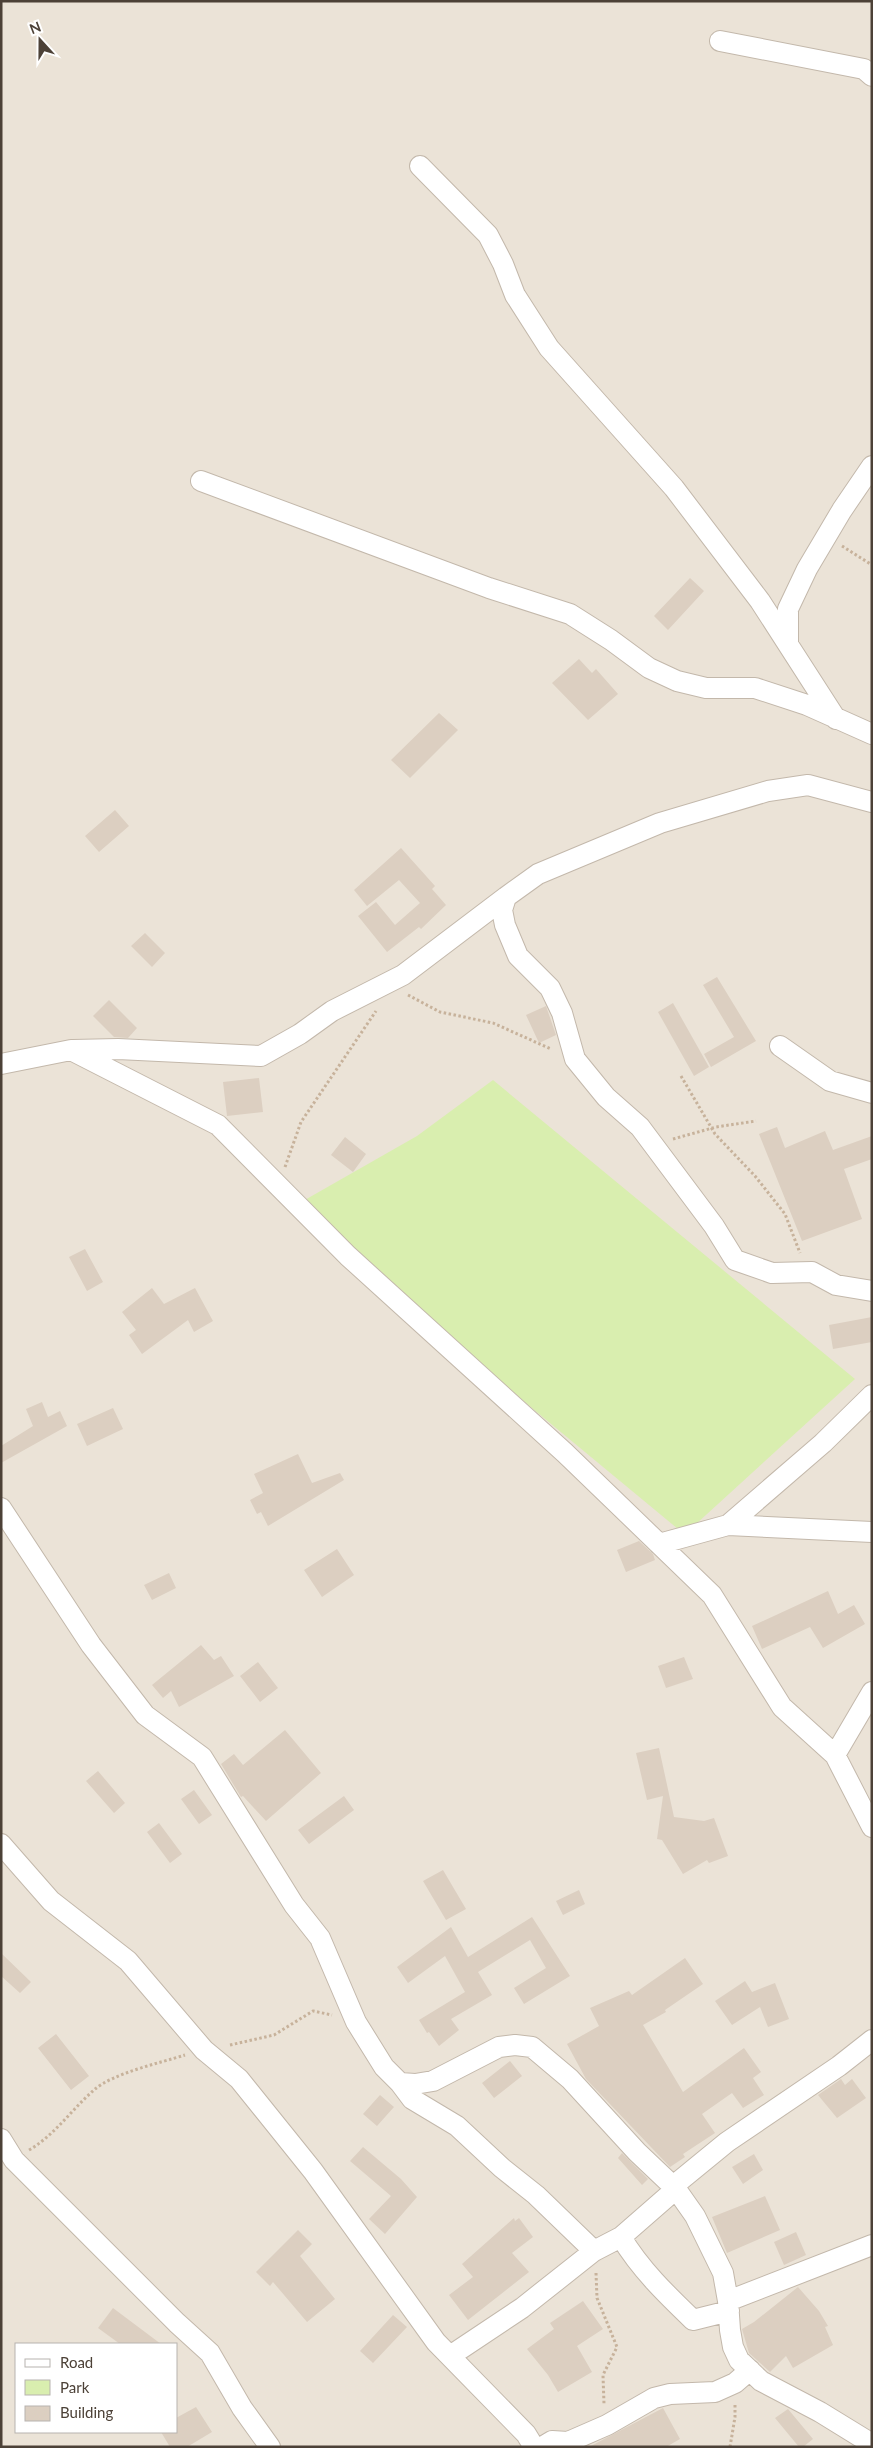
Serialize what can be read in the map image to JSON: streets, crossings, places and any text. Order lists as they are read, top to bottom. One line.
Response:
{"legend":["Road","Park","Building"],"north":"top"}
